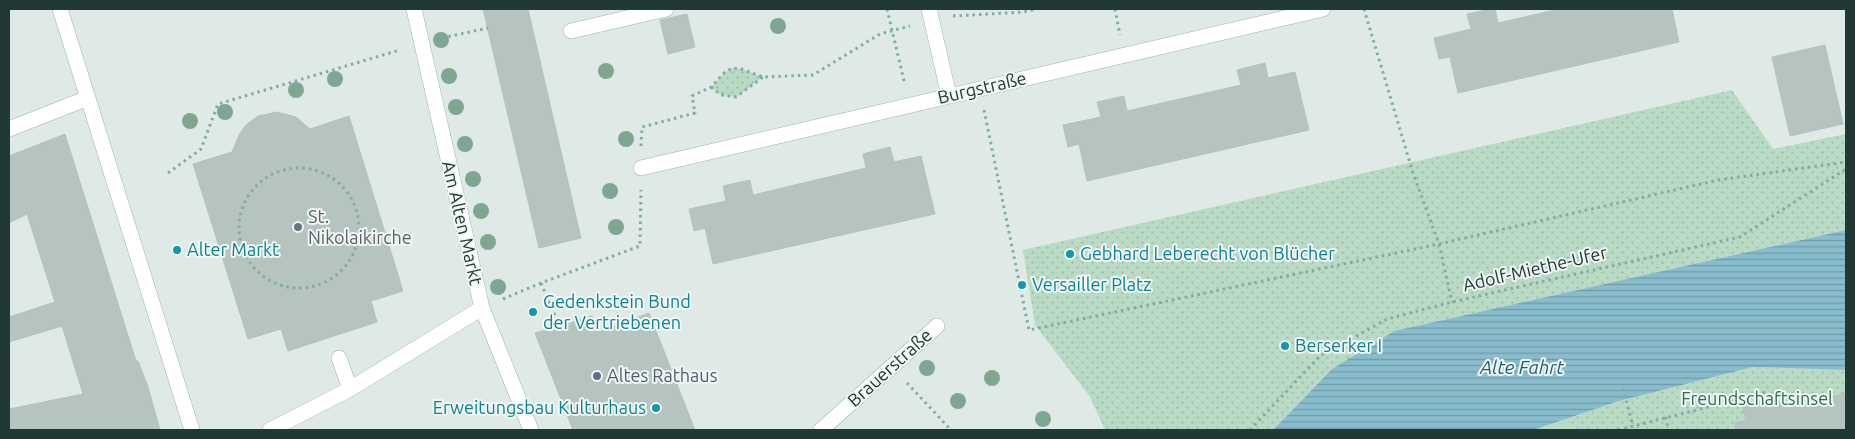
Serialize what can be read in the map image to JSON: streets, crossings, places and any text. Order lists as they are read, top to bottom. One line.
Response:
{"streets":{"street":["Burgstraße","Am Alten Markt","Brauerstraße"],"path":["Adolf-Miethe-Ufer"]},"water":["Alte Fahrt"],"parks":["Freundschaftsinsel"],"places":["St. Nikolaikirche","Alter Markt","Gebhard Leberecht von Blücher","Versailler Platz","Gedenkstein Bund der Vertriebenen","Berserker I","Altes Rathaus","Erweitungsbau Kulturhaus"]}
